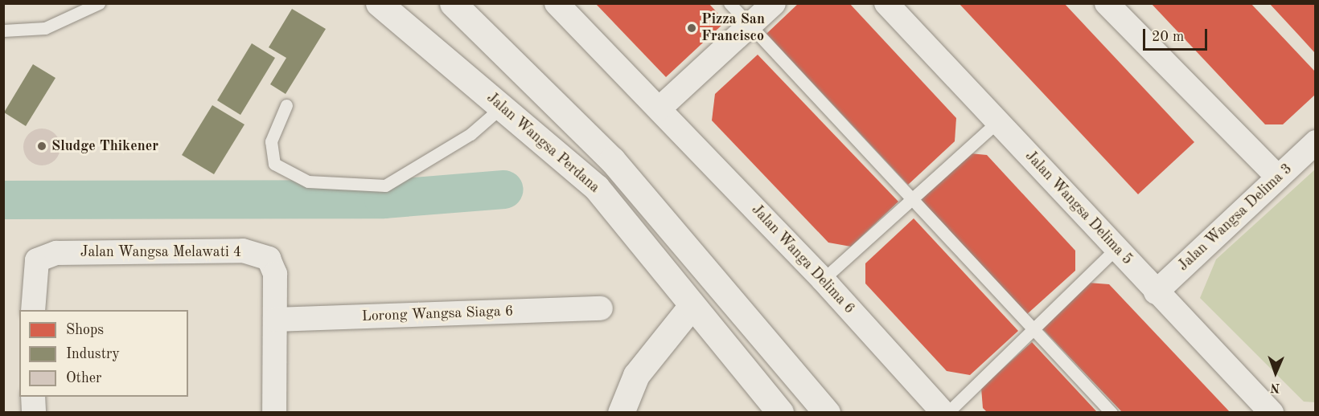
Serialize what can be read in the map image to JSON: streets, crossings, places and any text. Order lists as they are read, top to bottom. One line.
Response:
{"streets":{"main road":["Jalan Wangsa Perdana"],"street":["Jalan Wangsa Delima 5","Jalan Wangsa Delima 3","Jalan Wangsa Melawati 4","Jalan Wanga Delima 6","Lorong Wangsa Siaga 6"]},"crossings":[["Jalan Wangsa Delima 5","Jalan Wangsa Delima 3"],["Jalan Wangsa Melawati 4","Lorong Wangsa Siaga 6"]],"places":["Pizza San Francisco","Sludge Thikener"],"legend":["Shops","Industry","Other"],"scale_bar":"20 m","north":"bottom"}
